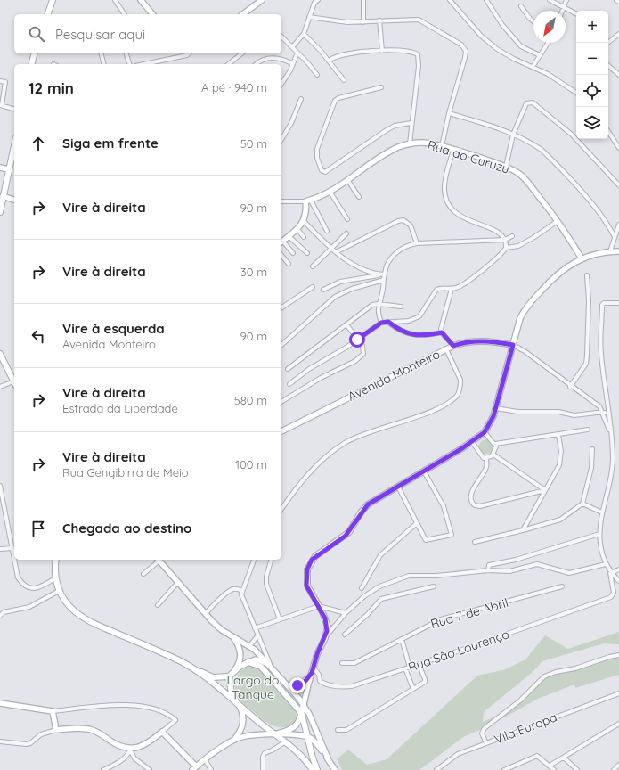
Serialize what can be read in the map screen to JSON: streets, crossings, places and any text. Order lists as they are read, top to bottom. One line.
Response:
{"streets":{"street":["Rua do Curuzu","Avenida Monteiro","Rua 7 de Abril","Rua São Lourenço","Vila Europa"]},"parks":["Largo do Tanque"],"north":"bottom left","page":{"map_buttons":["+","−"],"search":"Pesquisar aqui","heading":["12 min","A pé · 940 m"],"list":[["Siga em frente","50 m"],["Vire à direita","90 m"],["Vire à direita","30 m"],["Vire à esquerda","Avenida Monteiro","90 m"],["Vire à direita","Estrada da Liberdade","580 m"],["Vire à direita","Rua Gengibirra de Meio","100 m"],"Chegada ao destino"]}}
